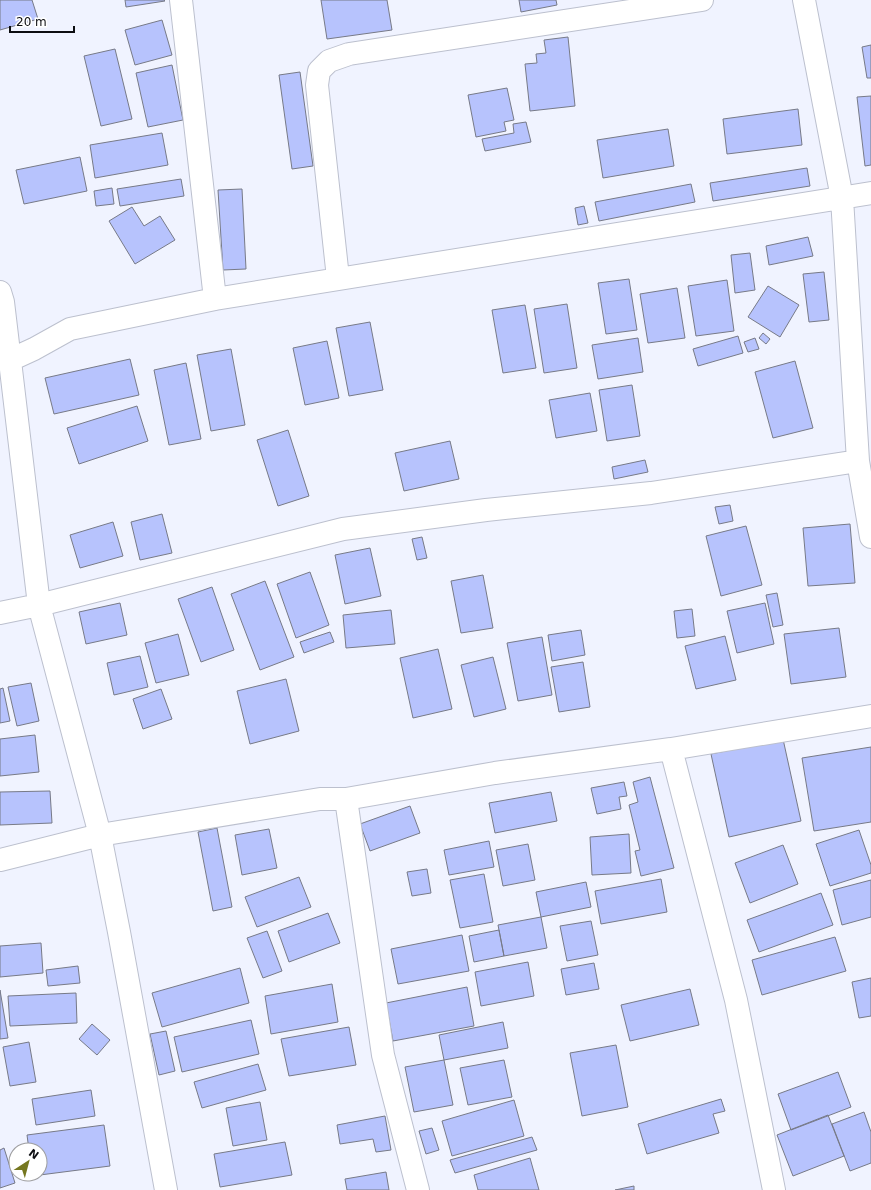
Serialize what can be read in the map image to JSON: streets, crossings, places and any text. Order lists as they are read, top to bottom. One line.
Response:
{"scale_bar":"20 m","north":"top right"}
